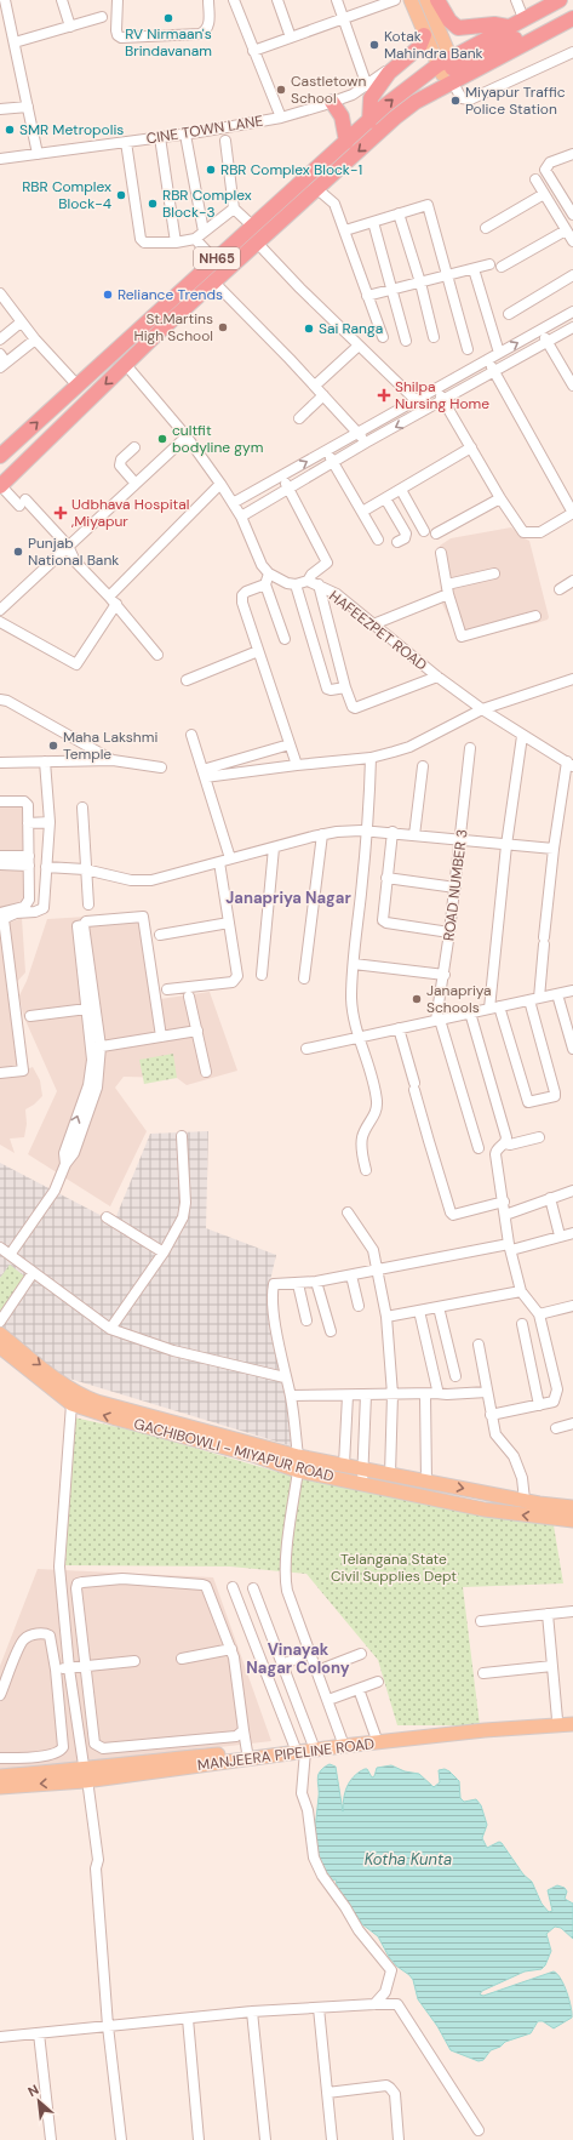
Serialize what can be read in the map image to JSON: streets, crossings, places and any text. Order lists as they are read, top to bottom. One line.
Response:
{"streets":{"highway":["NH65"],"main road":["GACHIBOWLI - MIYAPUR ROAD","MANJEERA PIPELINE ROAD"],"street":["CINE TOWN LANE","HAFEEZPET ROAD","ROAD NUMBER 3"]},"districts":["Janapriya Nagar","Vinayak Nagar Colony"],"water":["Kotha Kunta"],"parks":["Telangana State Civil Supplies Dept"],"places":{"other":["RV Nirmaan's Brindavanam","Kotak Mahindra Bank","Castletown School","Miyapur Traffic Police Station","SMR Metropolis","RBR Complex Block-1","RBR Complex Block-4","RBR Complex Block-3","Reliance Trends","St.Martins High School","Sai Ranga","cultfit bodyline gym","Punjab National Bank","Maha Lakshmi Temple","Janapriya Schools"],"health":["Shilpa Nursing Home","Udbhava Hospital ,Miyapur"]},"north":"top left"}
